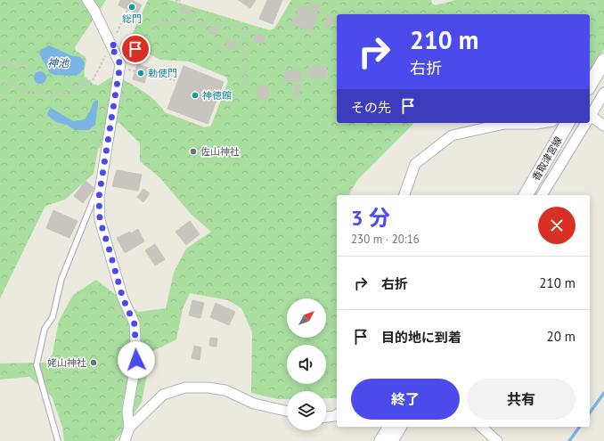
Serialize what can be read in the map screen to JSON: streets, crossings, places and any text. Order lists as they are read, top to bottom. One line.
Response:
{"streets":{"main road":["香取津宮線"]},"water":["神池"],"places":["総門","勅使門","神徳館","佐山神社","姥山神社"],"north":"top right","page":{"turn":["210 m","右折"],"then":"その先","heading":["3 分","230 m · 20:16"],"list":[{"name":"右折","value":"210 m"},{"name":"目的地に到着","value":"20 m"}],"buttons":["終了","共有"]}}
